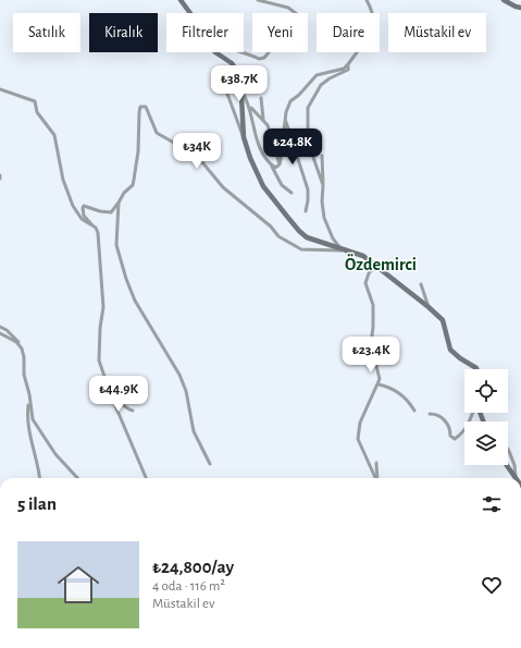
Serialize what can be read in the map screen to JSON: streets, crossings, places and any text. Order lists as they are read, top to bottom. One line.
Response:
{"districts":["Özdemirci"],"page":{"chip":["Satılık","Kiralık","Filtreler","Yeni","Daire","Müstakil ev"],"price":["₺38.7K","₺24.8K","₺34K","₺23.4K","₺44.9K"],"heading":"5 ilan","list":[{"name":"₺24,800/ay","note":"4 oda · 116 m² · Müstakil ev"}]}}
